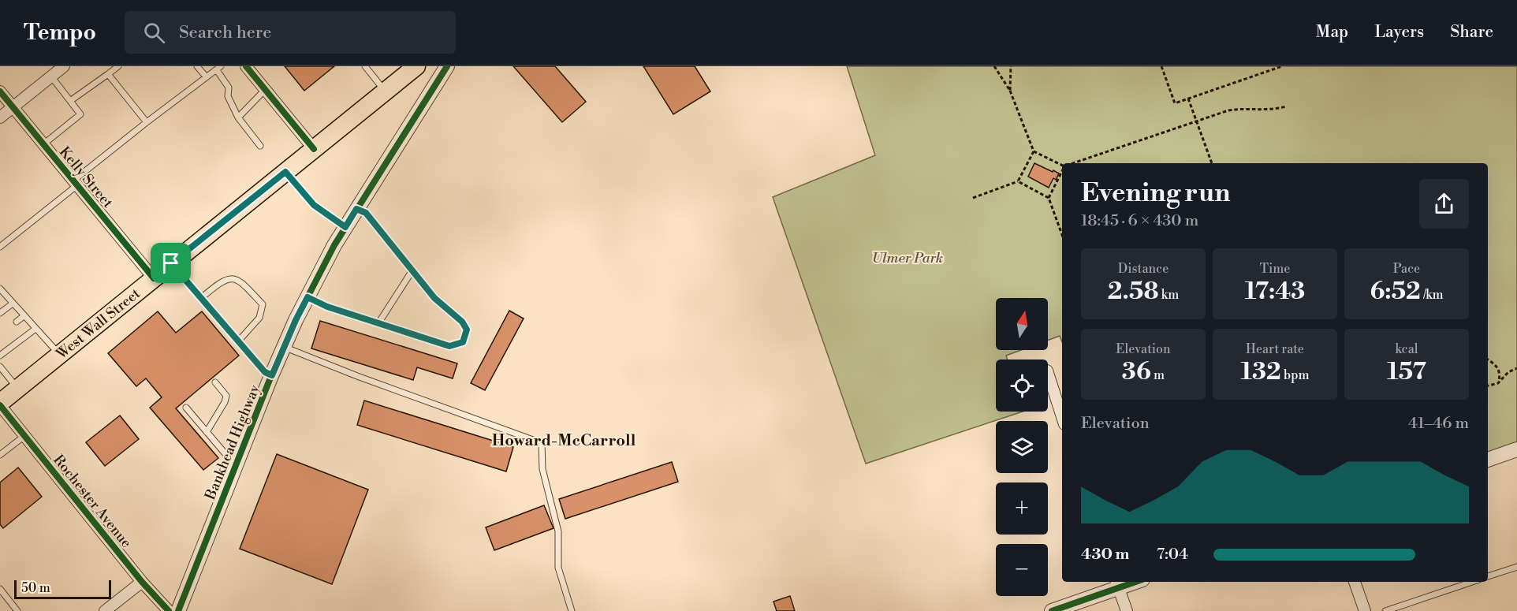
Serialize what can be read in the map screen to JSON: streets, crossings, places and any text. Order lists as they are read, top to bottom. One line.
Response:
{"streets":{"main road":["West Wall Street"],"street":["Kelly Street","Bankhead Highway","Rochester Avenue"]},"crossings":[["Kelly Street","West Wall Street"],["West Wall Street","Rochester Avenue"]],"districts":["Howard-McCarroll"],"parks":["Ulmer Park"],"scale_bar":"50 m","north":"top","page":{"header":"Tempo","search":"Search here","nav":["Map","Layers","Share"],"heading":["Evening run","18:45 · 6 × 430 m"],"stats":[["Distance","2.58 km"],["Time","17:43"],["Pace","6:52 /km"],["Elevation","36 m"],["Heart rate","132 bpm"],["kcal","157"]],"map_buttons":["+","−"],"chart":["Elevation","41–46 m"],"list":[{"name":"430 m","note":"7:04"}],"scale":"50 m"}}
